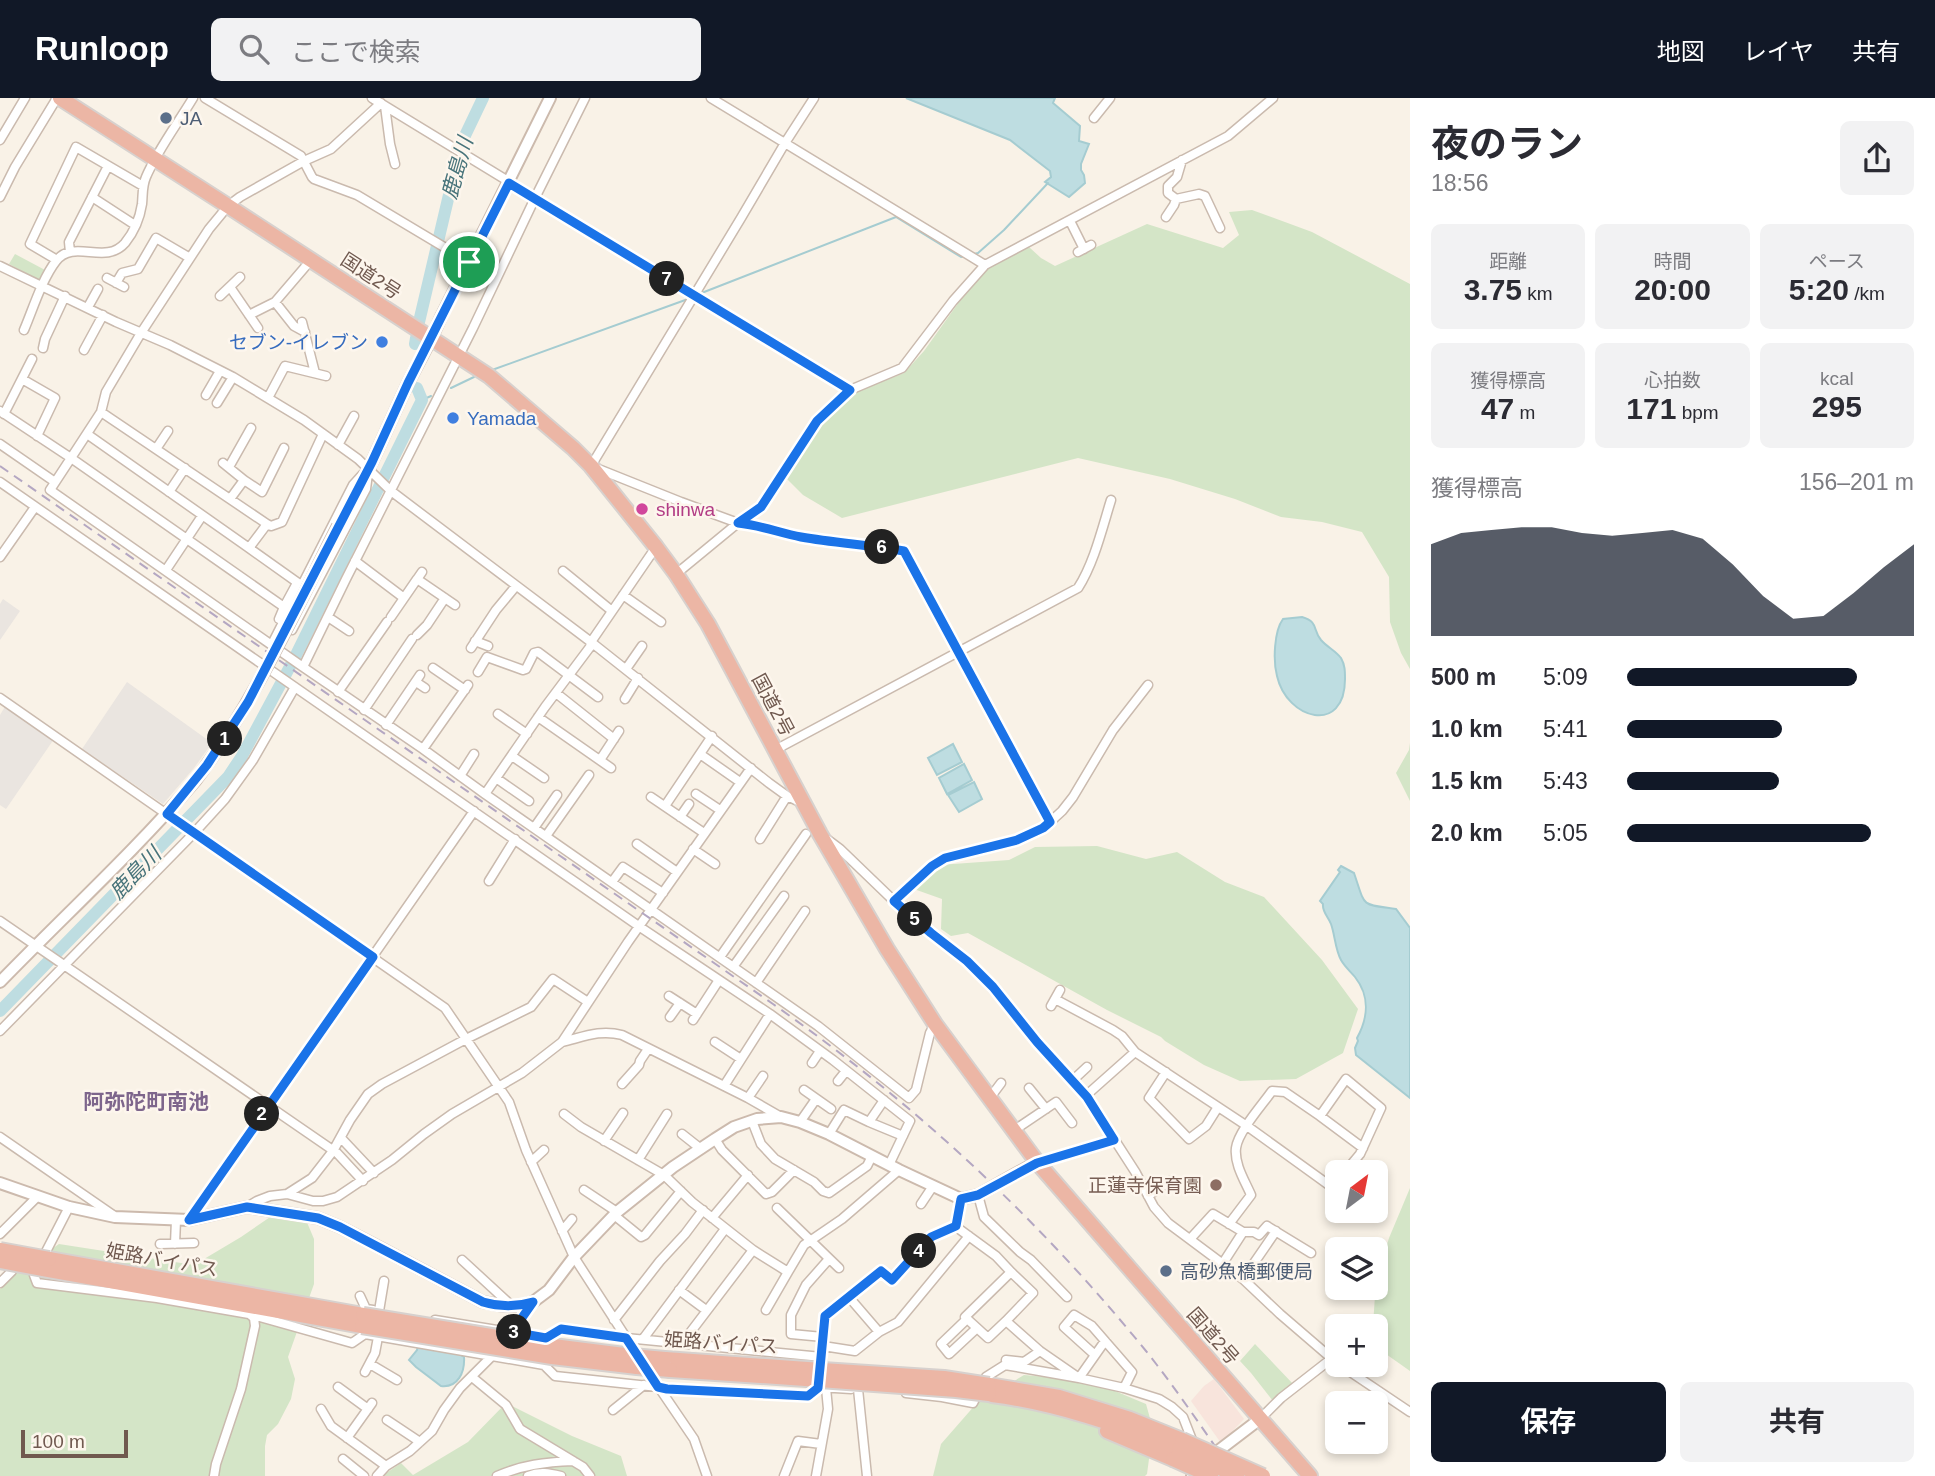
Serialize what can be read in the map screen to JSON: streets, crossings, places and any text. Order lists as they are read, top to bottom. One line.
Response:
{"streets":{"highway":["国道2号","姫路バイパス"]},"districts":["阿弥陀町南池"],"water":["鹿島川"],"places":["JA","セブン-イレブン","Yamada","shinwa","正蓮寺保育園","高砂魚橋郵便局"],"scale_bar":"100 m","north":"top right","page":{"header":"Runloop","search":"ここで検索","nav":["地図","レイヤ","共有"],"heading":["夜のラン","18:56"],"stats":[["距離","3.75 km"],["時間","20:00"],["ペース","5:20 /km"],["獲得標高","47 m"],["心拍数","171 bpm"],["kcal","295"]],"pins":["7","6","1","5","2","4","3"],"chart":["獲得標高","156–201 m"],"list":[{"name":"500 m","note":"5:09"},{"name":"1.0 km","note":"5:41"},{"name":"1.5 km","note":"5:43"},{"name":"2.0 km","note":"5:05"}],"map_buttons":["+","−"],"buttons":["保存","共有"],"scale":"100 m"}}
